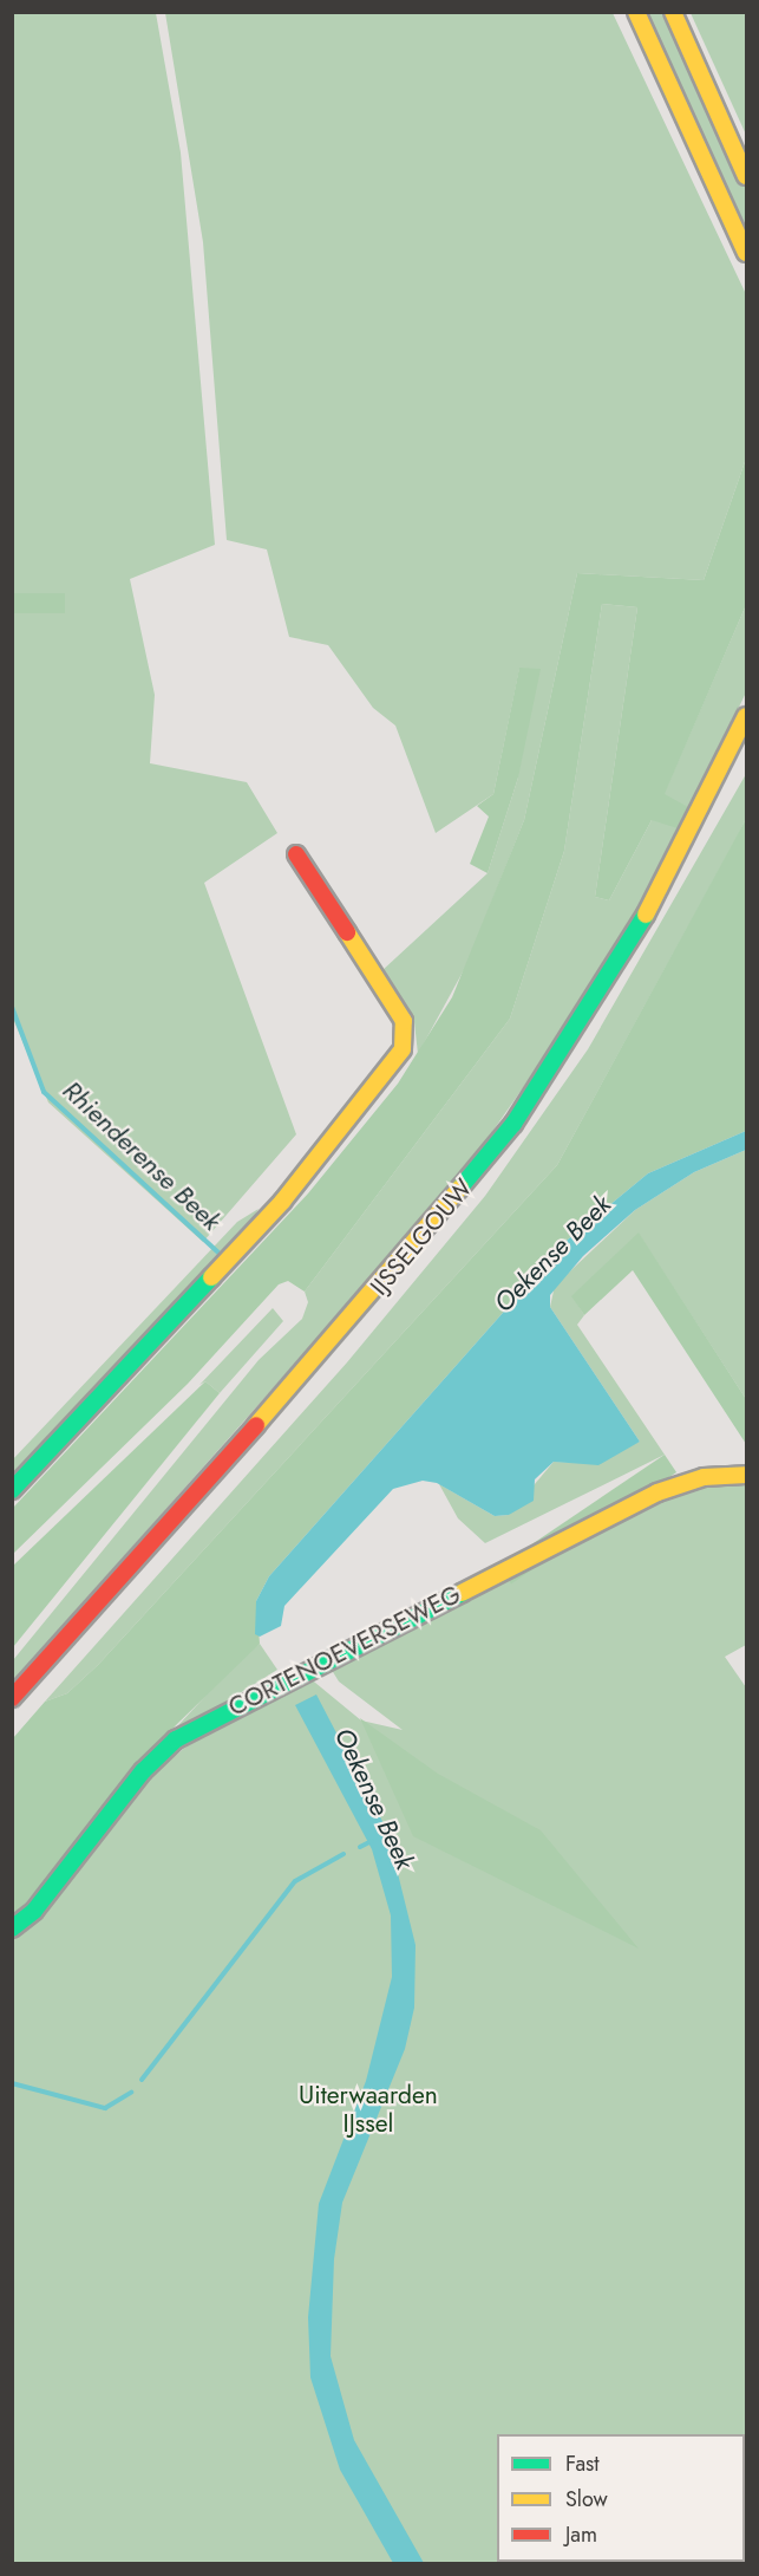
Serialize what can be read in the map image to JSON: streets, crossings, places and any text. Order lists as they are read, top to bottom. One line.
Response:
{"streets":{"street":["IJSSELGOUW","CORTENOEVERSEWEG"]},"water":["Rhienderense Beek","Oekense Beek"],"parks":["Uiterwaarden IJssel"],"legend":["Fast","Slow","Jam"]}
